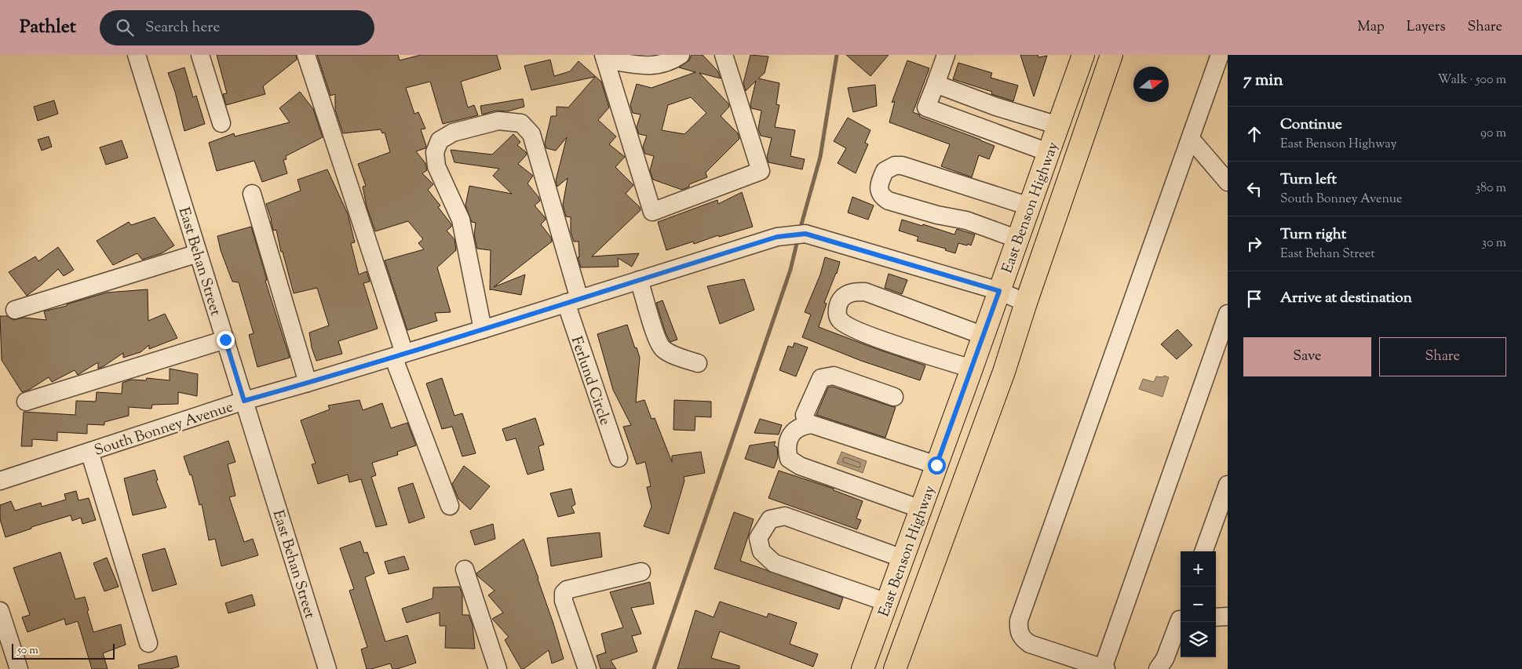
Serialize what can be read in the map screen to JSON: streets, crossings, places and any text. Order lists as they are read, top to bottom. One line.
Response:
{"streets":{"main road":["East Benson Highway"],"street":["East Behan Street","Ferlund Circle","South Bonney Avenue"]},"crossings":[["East Benson Highway","South Bonney Avenue"],["East Behan Street","South Bonney Avenue"],["Ferlund Circle","South Bonney Avenue"]],"scale_bar":"50 m","north":"right","page":{"header":"Pathlet","search":"Search here","nav":["Map","Layers","Share"],"heading":["7 min","Walk · 500 m"],"list":[["Continue","East Benson Highway","90 m"],["Turn left","South Bonney Avenue","380 m"],["Turn right","East Behan Street","30 m"],"Arrive at destination"],"buttons":["Save","Share"],"map_buttons":["+","−"],"scale":"50 m"}}
